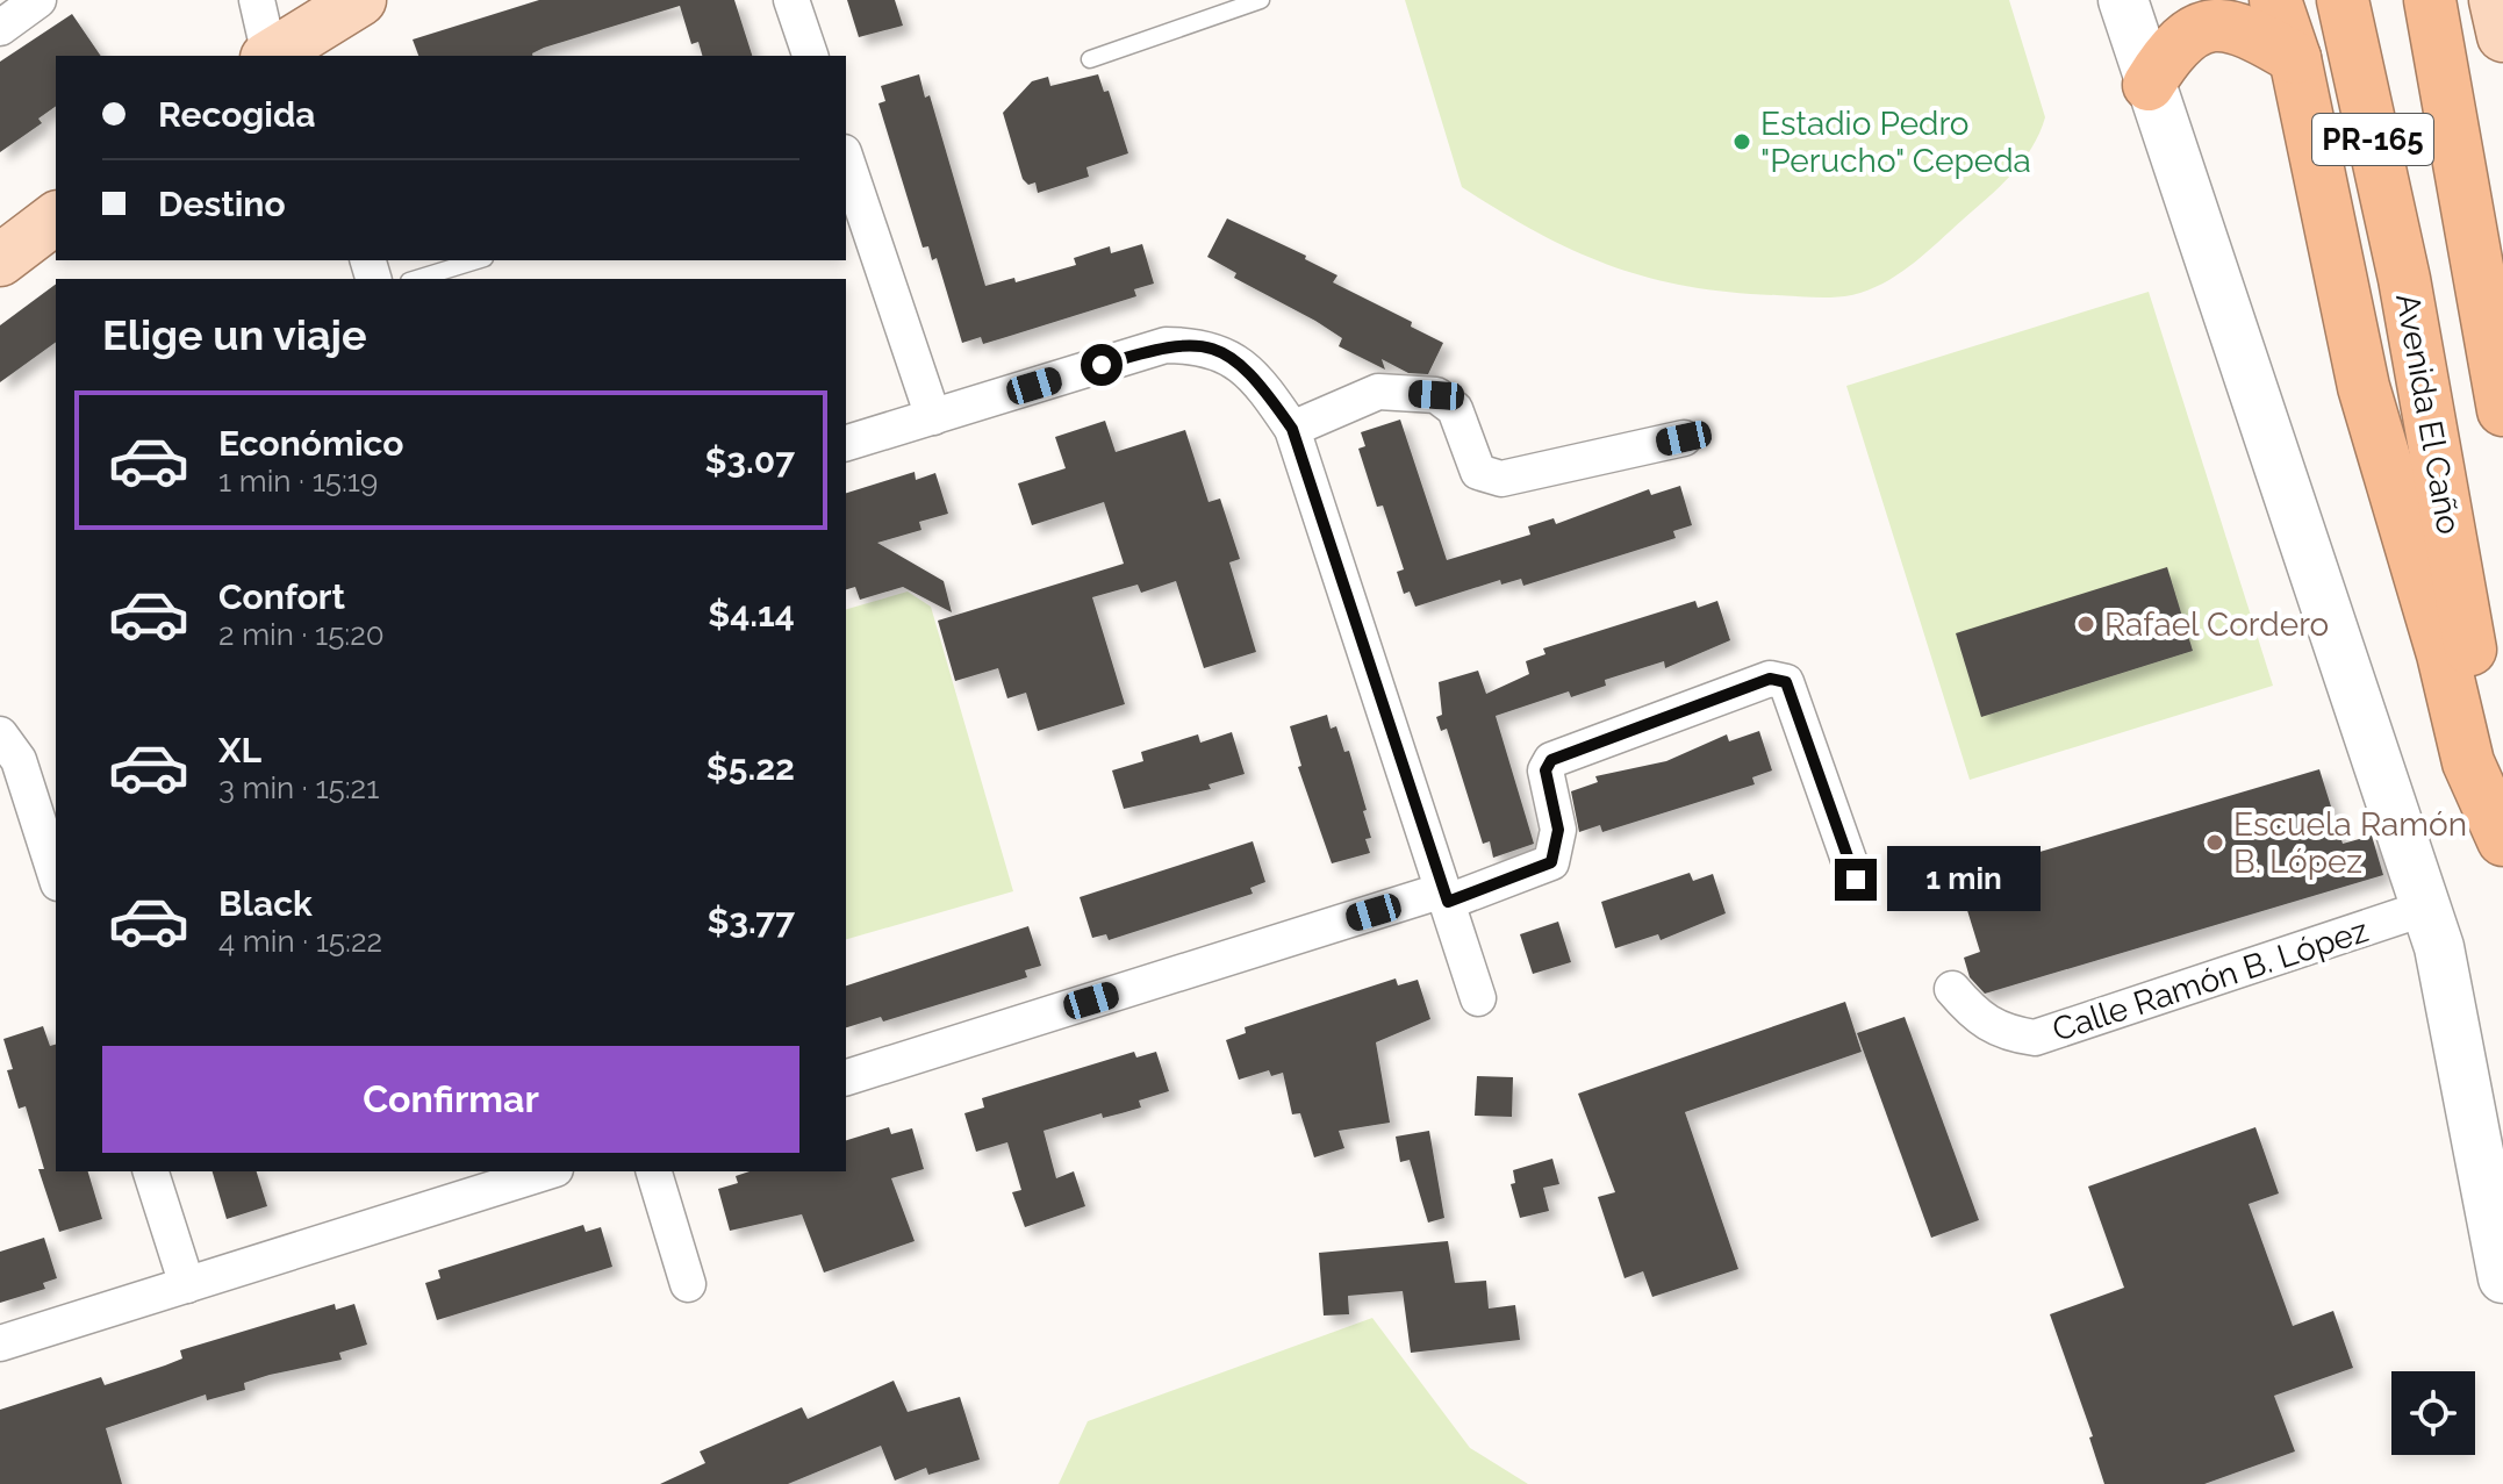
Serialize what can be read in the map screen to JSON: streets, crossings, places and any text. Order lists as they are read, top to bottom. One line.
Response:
{"streets":{"highway":["PR-165","Avenida El Caño"],"street":["Calle Ramón B. López"]},"places":["Estadio Pedro \"Perucho\" Cepeda","Rafael Cordero","Escuela Ramón B. López"],"page":{"banner":["Recogida","Destino"],"heading":"Elige un viaje","list":[{"name":"Económico","note":"1 min · 15:19","value":"$3.07"},{"name":"Confort","note":"2 min · 15:20","value":"$4.14"},{"name":"XL","note":"3 min · 15:21","value":"$5.22"},{"name":"Black","note":"4 min · 15:22","value":"$3.77"}],"bubble":"1 min","buttons":"Confirmar"}}
